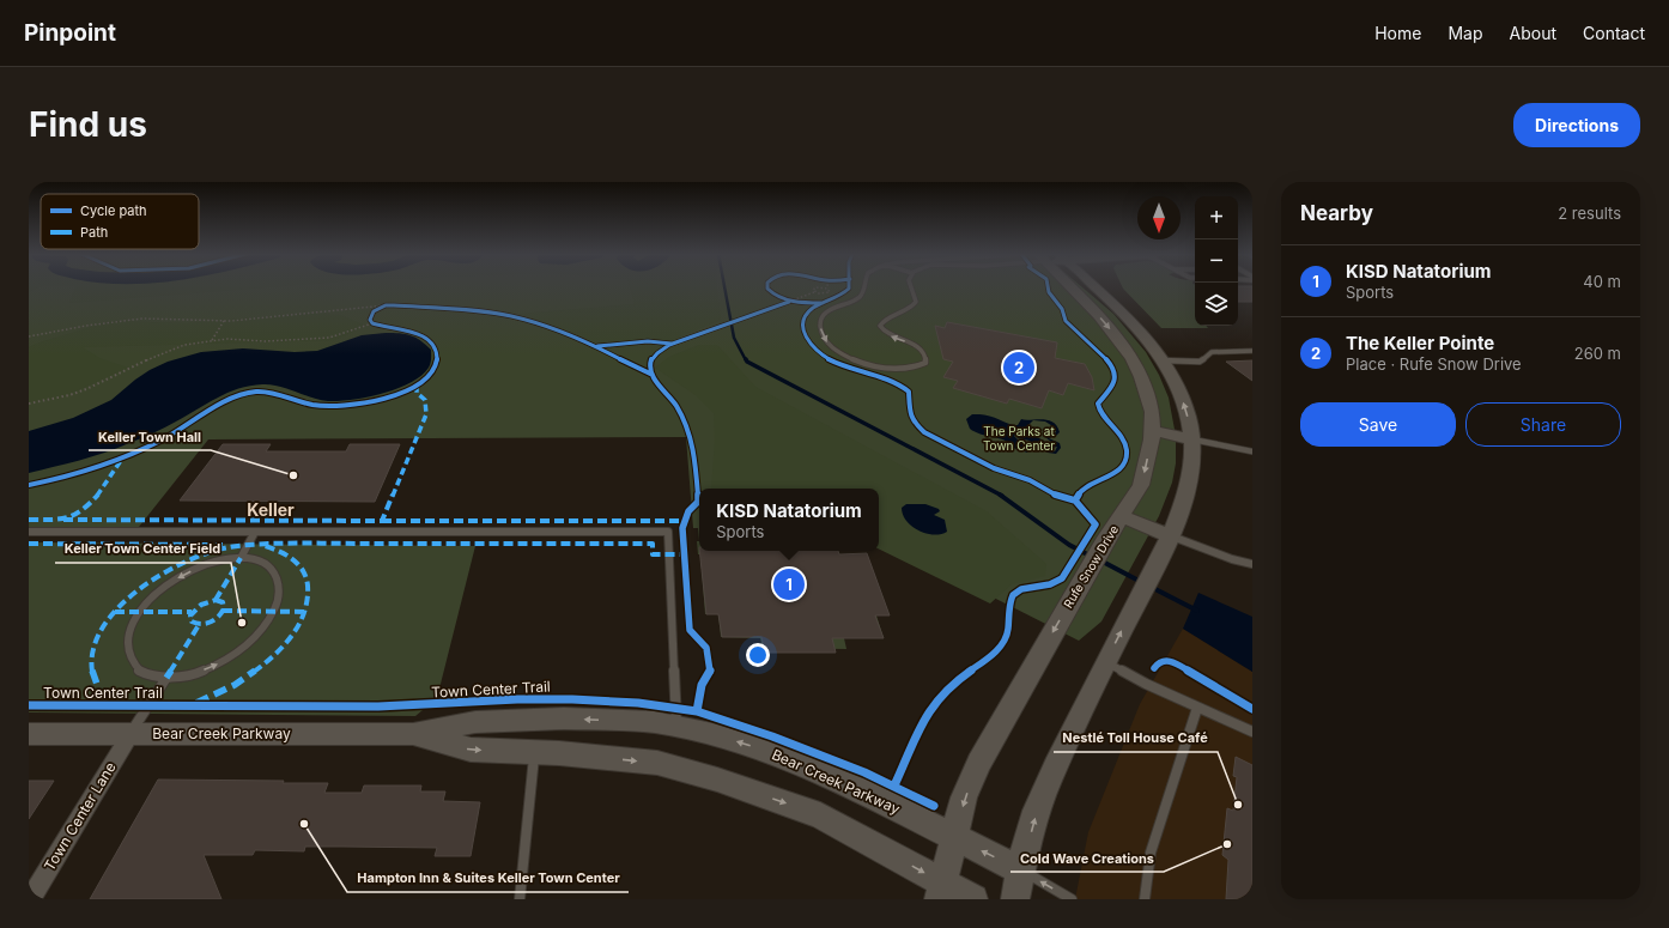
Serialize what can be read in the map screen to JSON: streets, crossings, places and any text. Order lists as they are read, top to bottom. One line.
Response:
{"streets":{"main road":["Rufe Snow Drive","Bear Creek Parkway"],"street":["Town Center Lane"],"cycle path":["Town Center Trail"]},"crossings":[["Rufe Snow Drive","Bear Creek Parkway"],["Bear Creek Parkway","Town Center Lane"]],"districts":["Keller"],"parks":["The Parks at Town Center"],"places":["Keller Town Hall","Keller Town Center Field","Nestlé Toll House Café","Hampton Inn & Suites Keller Town Center","Cold Wave Creations"],"legend":["Cycle path","Path"],"north":"bottom","page":{"header":"Pinpoint","nav":["Home","Map","About","Contact"],"buttons":["Directions",["Save","Share"]],"title":"Find us","heading":["Nearby","2 results"],"map_buttons":["+","−"],"list":[{"mark":"1","name":"KISD Natatorium","note":"Sports","value":"40 m"},{"mark":"2","name":"The Keller Pointe","note":"Place · Rufe Snow Drive","value":"260 m"}],"pins":["2","1"],"popup":["KISD Natatorium","Sports"]}}
